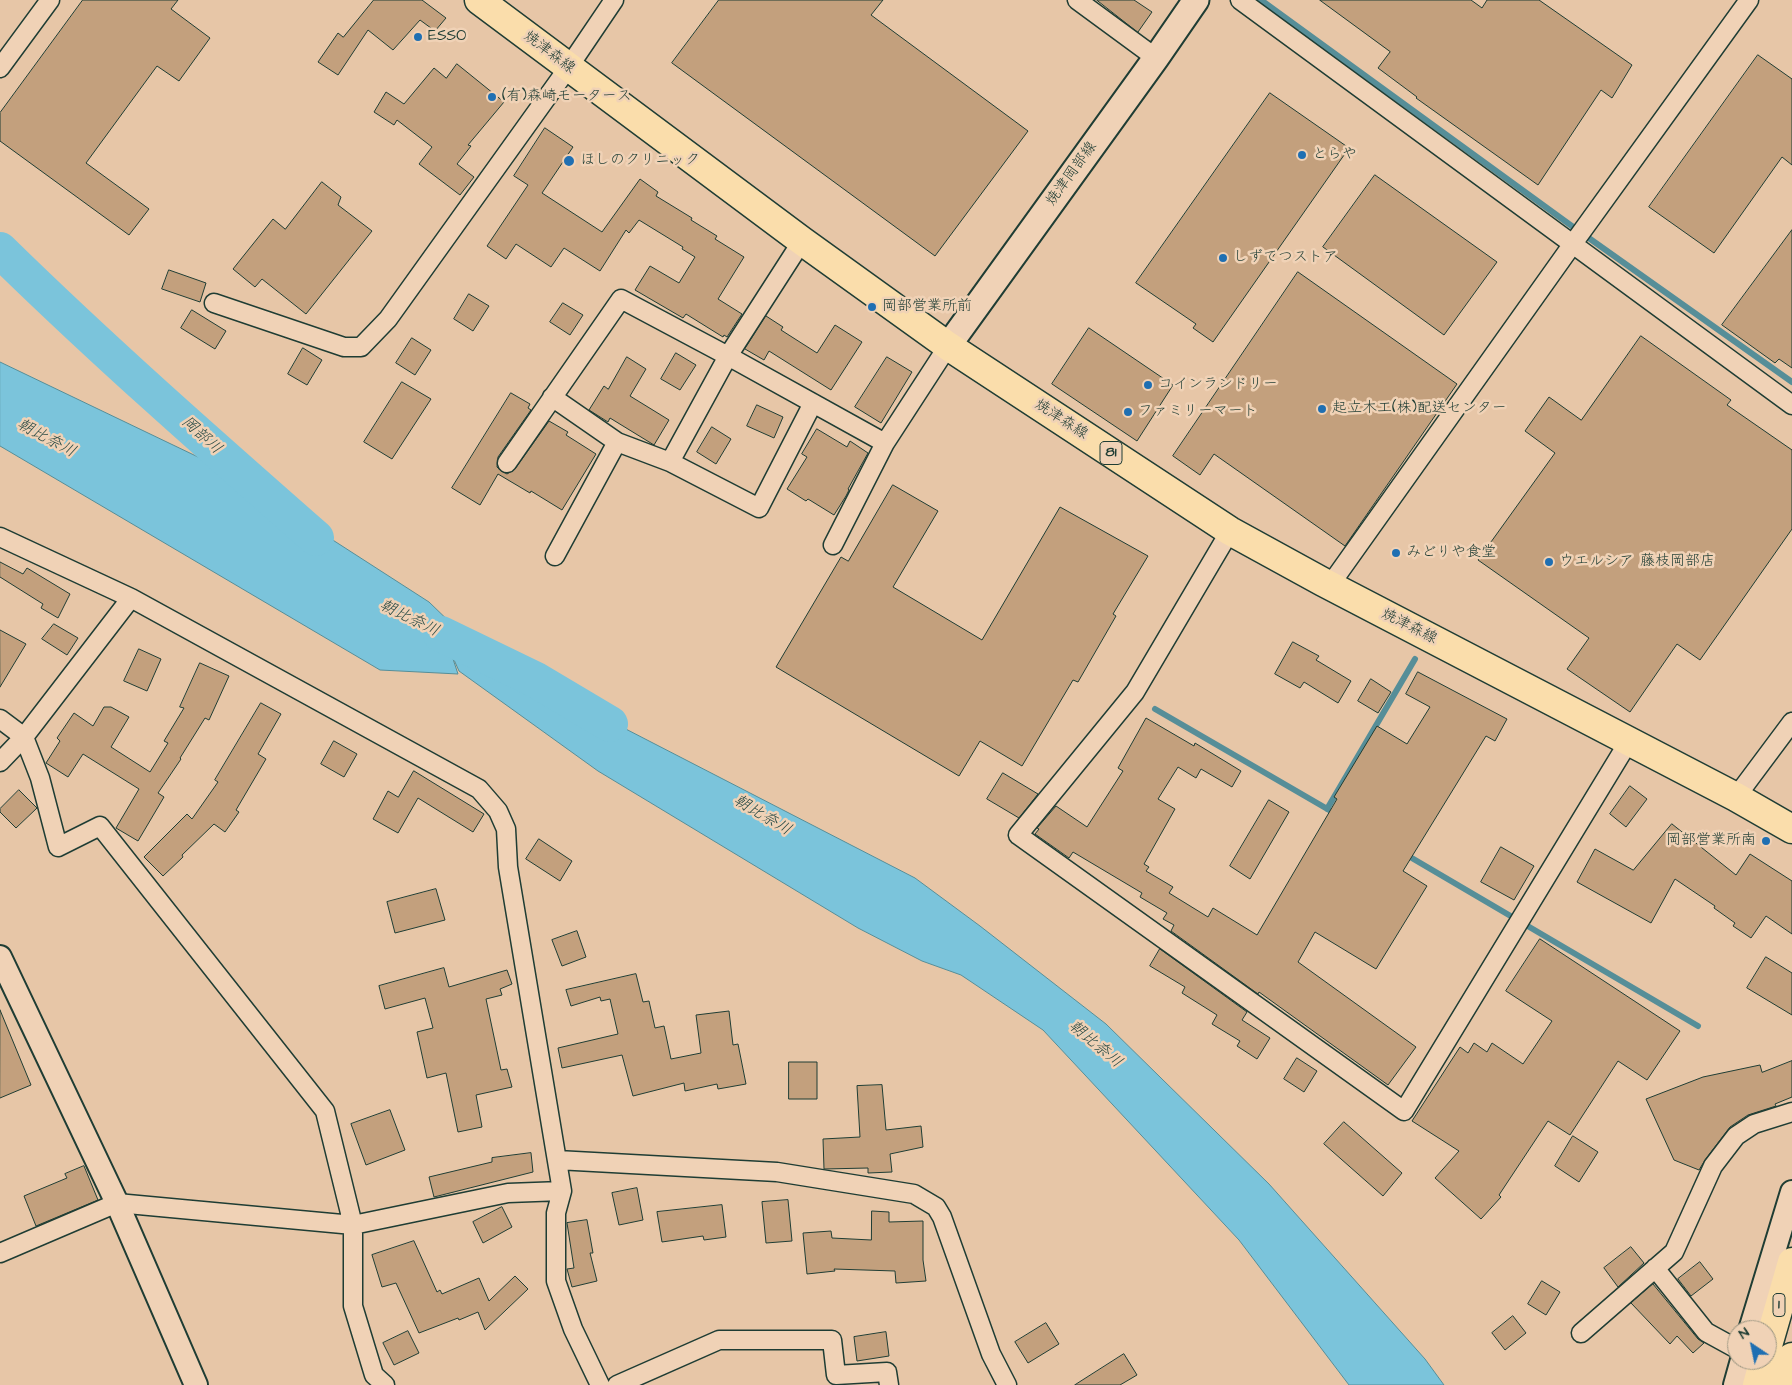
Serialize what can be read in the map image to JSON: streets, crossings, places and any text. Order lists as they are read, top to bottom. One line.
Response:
{"streets":{"main road":["焼津森線","焼津岡部線","81","1"]},"crossings":[["焼津森線","焼津岡部線"]],"water":["岡部川","朝比奈川"],"places":["ESSO","(有)森崎モータース","とらや","ほしのクリニック","しずてつストア","岡部営業所前","コインランドリー","起立木工(株)配送センター","ファミリーマート","みどりや食堂","ウエルシア 藤枝岡部店","岡部営業所南"],"north":"top left"}
